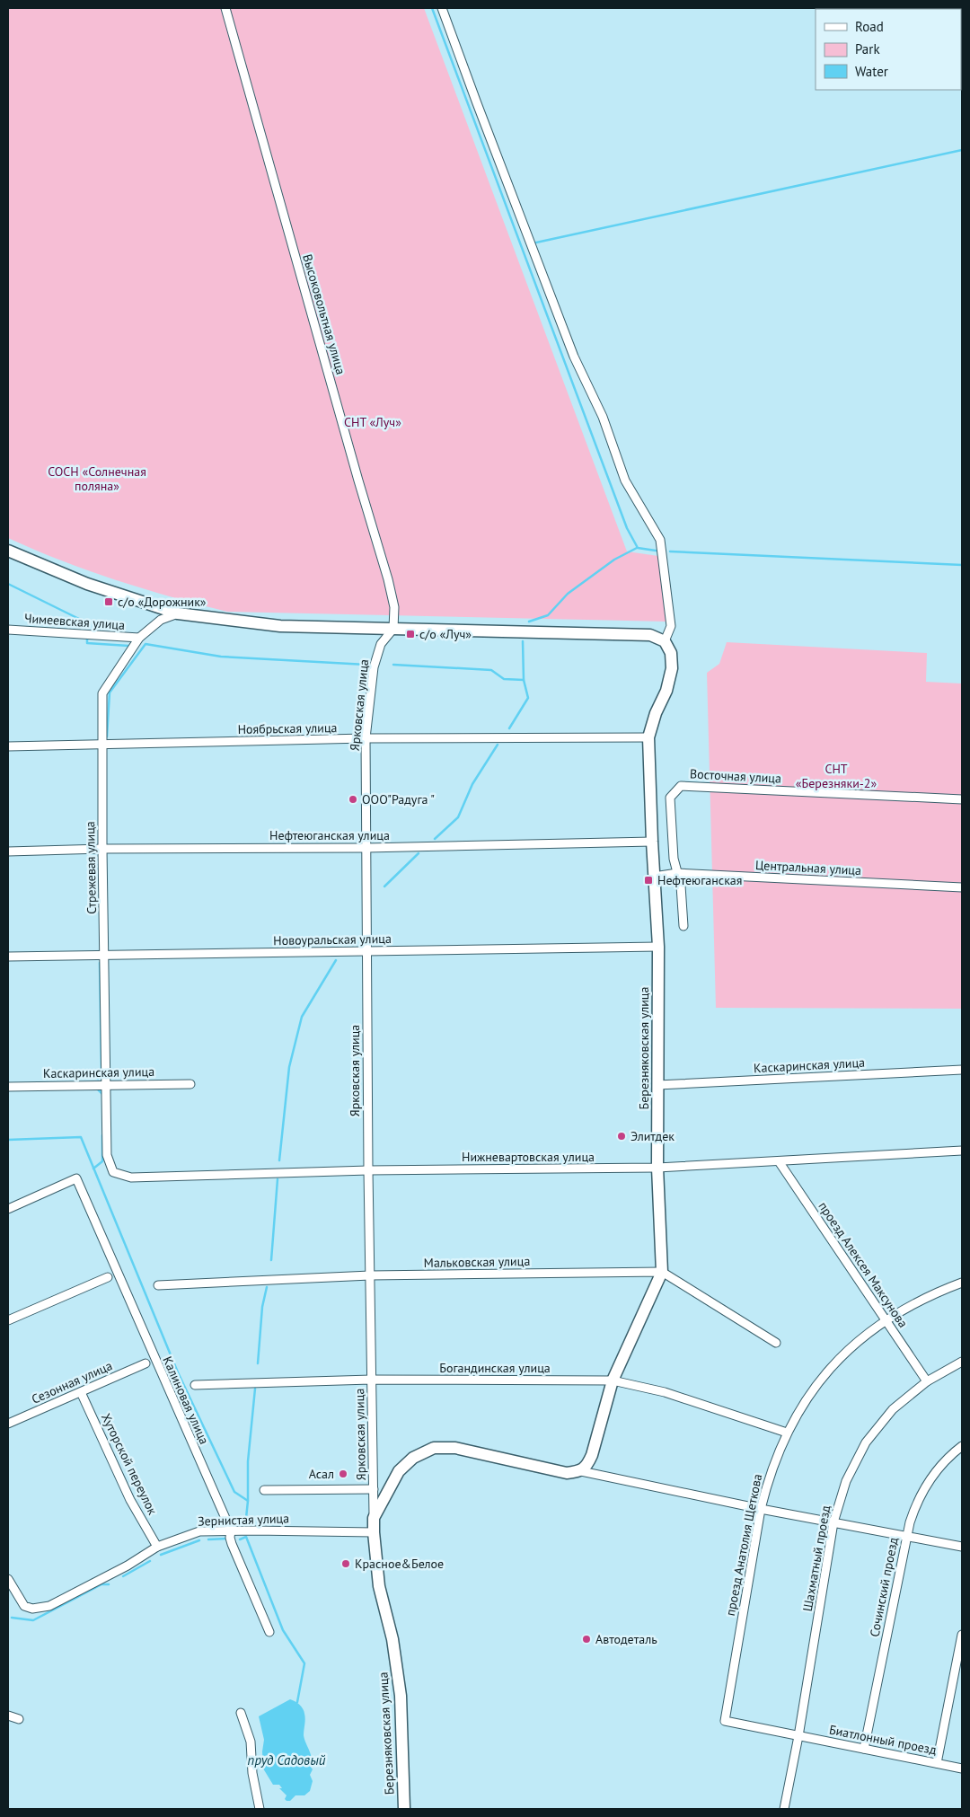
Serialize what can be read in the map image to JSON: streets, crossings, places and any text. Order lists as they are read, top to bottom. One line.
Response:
{"streets":{"street":["Высоковольтная улица","Чимеевская улица","Ярковская улица","Ноябрьская улица","Восточная улица","Нефтеюганская улица","Стрежевая улица","Центральная улица","Новоуральская улица","Березняковская улица","Каскаринская улица","Нижневартовская улица","Мальковская улица","проезд Алексея Максунова","Богандинская улица","Сезонная улица","Калиновая улица","Хуторской переулок","Зернистая улица","проезд Анатолия Щеткова","Шахматный проезд","Сочинский проезд","Биатлонный проезд"]},"crossings":[["Высоковольтная улица","Ярковская улица"],["Чимеевская улица","Стрежевая улица"],["Ярковская улица","Ноябрьская улица"],["Ярковская улица","Нефтеюганская улица"],["Ярковская улица","Новоуральская улица"],["Ярковская улица","Березняковская улица"],["Ярковская улица","Нижневартовская улица"],["Ярковская улица","Мальковская улица"],["Ярковская улица","Богандинская улица"],["Ноябрьская улица","Стрежевая улица"],["Ноябрьская улица","Березняковская улица"],["Восточная улица","Центральная улица"],["Нефтеюганская улица","Стрежевая улица"],["Нефтеюганская улица","Березняковская улица"],["Стрежевая улица","Новоуральская улица"],["Стрежевая улица","Каскаринская улица"],["Стрежевая улица","Нижневартовская улица"],["Центральная улица","Березняковская улица"],["Новоуральская улица","Березняковская улица"],["Березняковская улица","Каскаринская улица"],["Березняковская улица","Нижневартовская улица"],["Березняковская улица","Мальковская улица"],["Березняковская улица","Богандинская улица"],["Березняковская улица","Зернистая улица"],["Нижневартовская улица","проезд Алексея Максунова"],["проезд Алексея Максунова","проезд Анатолия Щеткова"],["проезд Алексея Максунова","Шахматный проезд"],["Богандинская улица","проезд Анатолия Щеткова"],["Сезонная улица","Хуторской переулок"],["Калиновая улица","Зернистая улица"],["Хуторской переулок","Зернистая улица"],["проезд Анатолия Щеткова","Шахматный проезд"],["проезд Анатолия Щеткова","Биатлонный проезд"],["Шахматный проезд","Биатлонный проезд"],["Сочинский проезд","Биатлонный проезд"]],"water":["пруд Садовый"],"parks":["СНТ «Луч»","СОСН «Солнечная поляна»","СНТ «Березняки-2»"],"places":{"transit":["с/о «Дорожник»","с/о «Луч»","Нефтеюганская"],"other":["ООО\"Радуга \"","Элитдек","Асал","Красное&Белое","Автодеталь"]},"legend":["Road","Park","Water"]}
